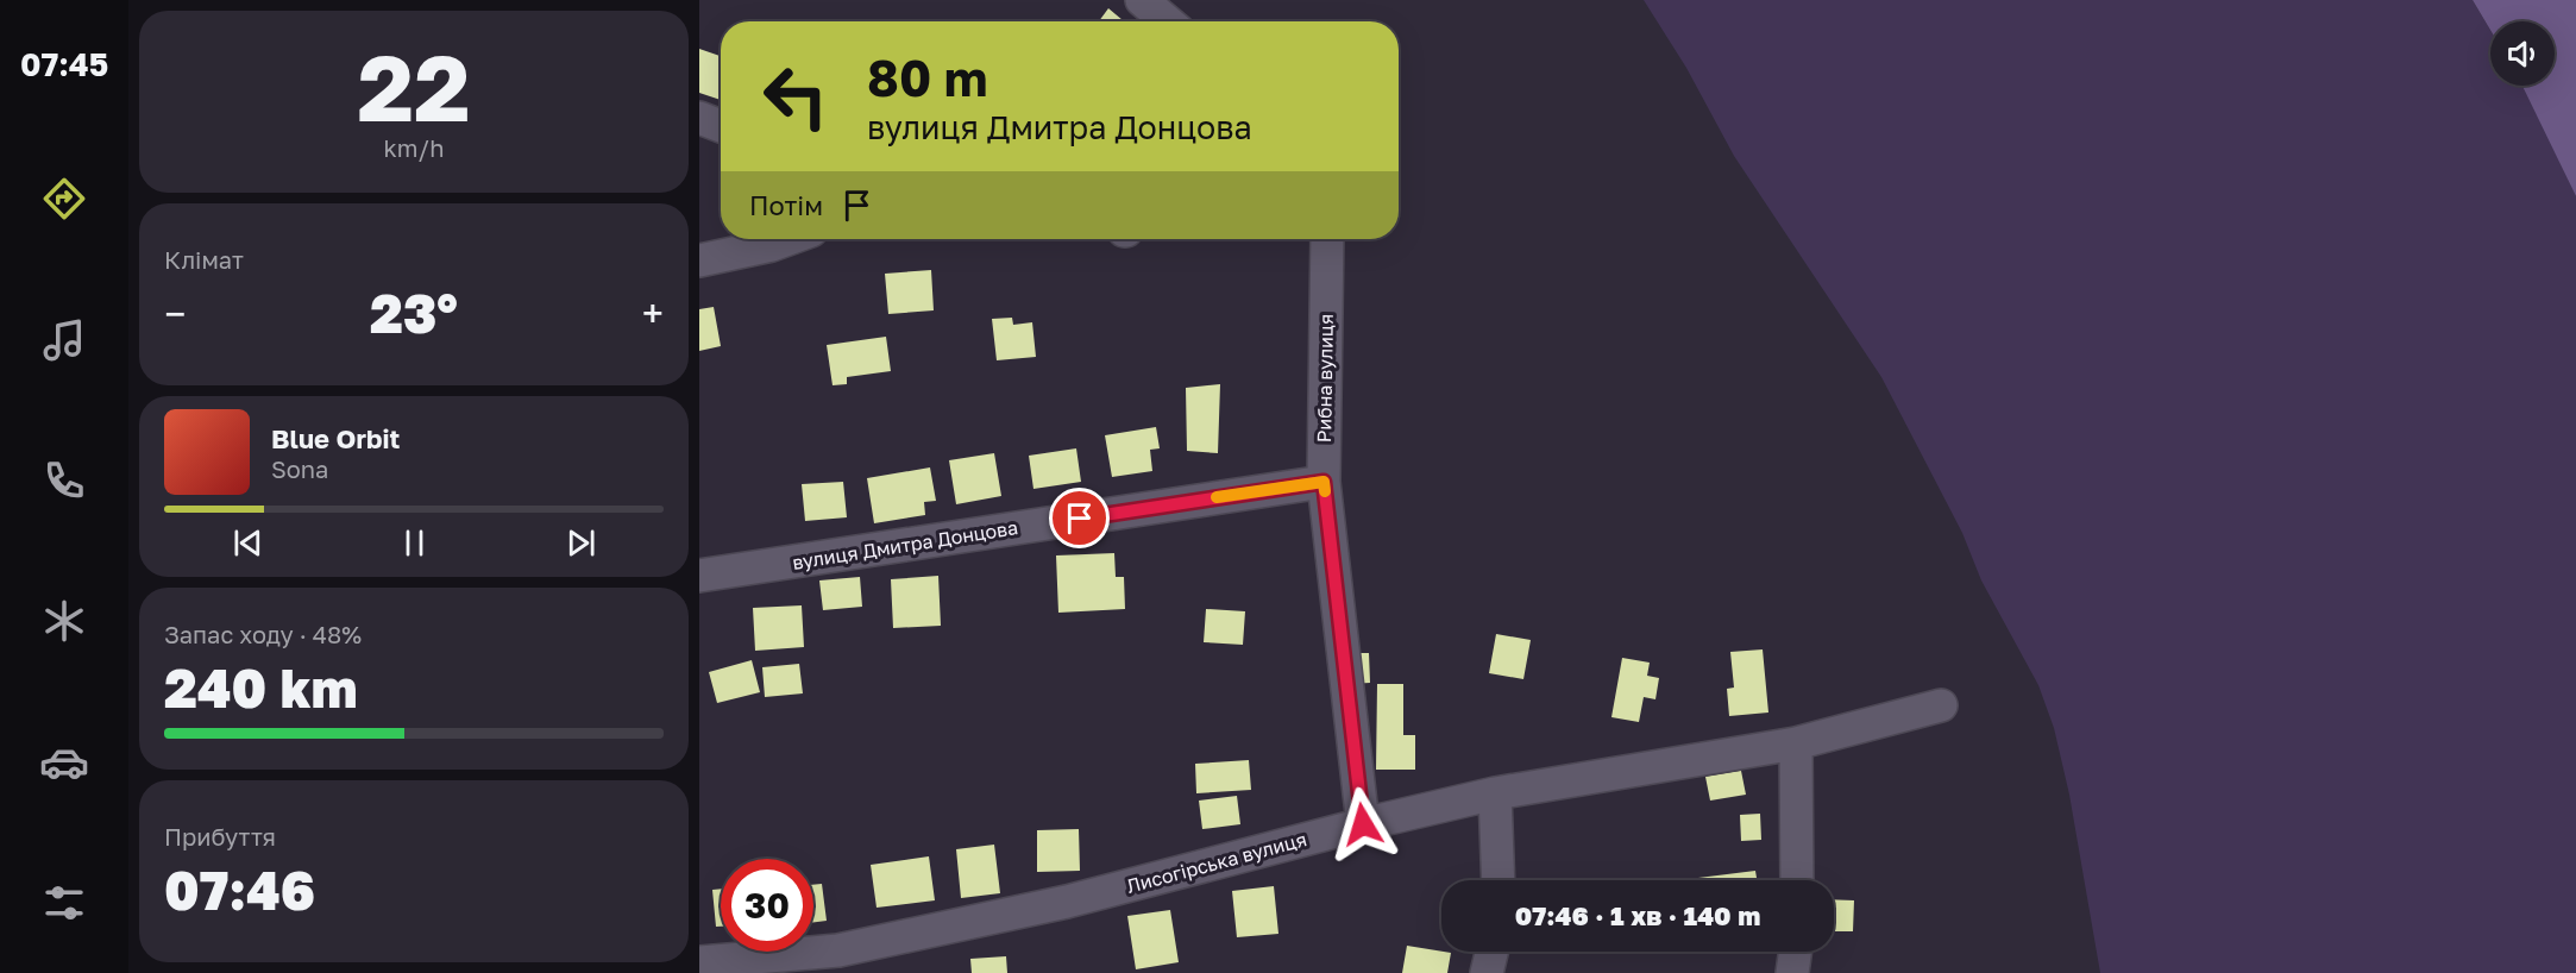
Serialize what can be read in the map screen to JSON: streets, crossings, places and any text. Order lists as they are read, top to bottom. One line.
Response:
{"streets":{"street":["Рибна вулиця","вулиця Дмитра Донцова","Лисогірська вулиця"]},"crossings":[["Рибна вулиця","вулиця Дмитра Донцова"],["Рибна вулиця","Лисогірська вулиця"]],"page":{"tabs":"07:45","tile":[["22","km/h"],"Клімат",["Запас ходу · 48%","240 km"],["Прибуття","07:46"]],"turn":["80 m","вулиця Дмитра Донцова"],"then":"Потім","heat":["−","23°","+"],"song":["Blue Orbit","Sona"],"limit":"30","trip":"07:46 · 1 хв · 140 m"}}
